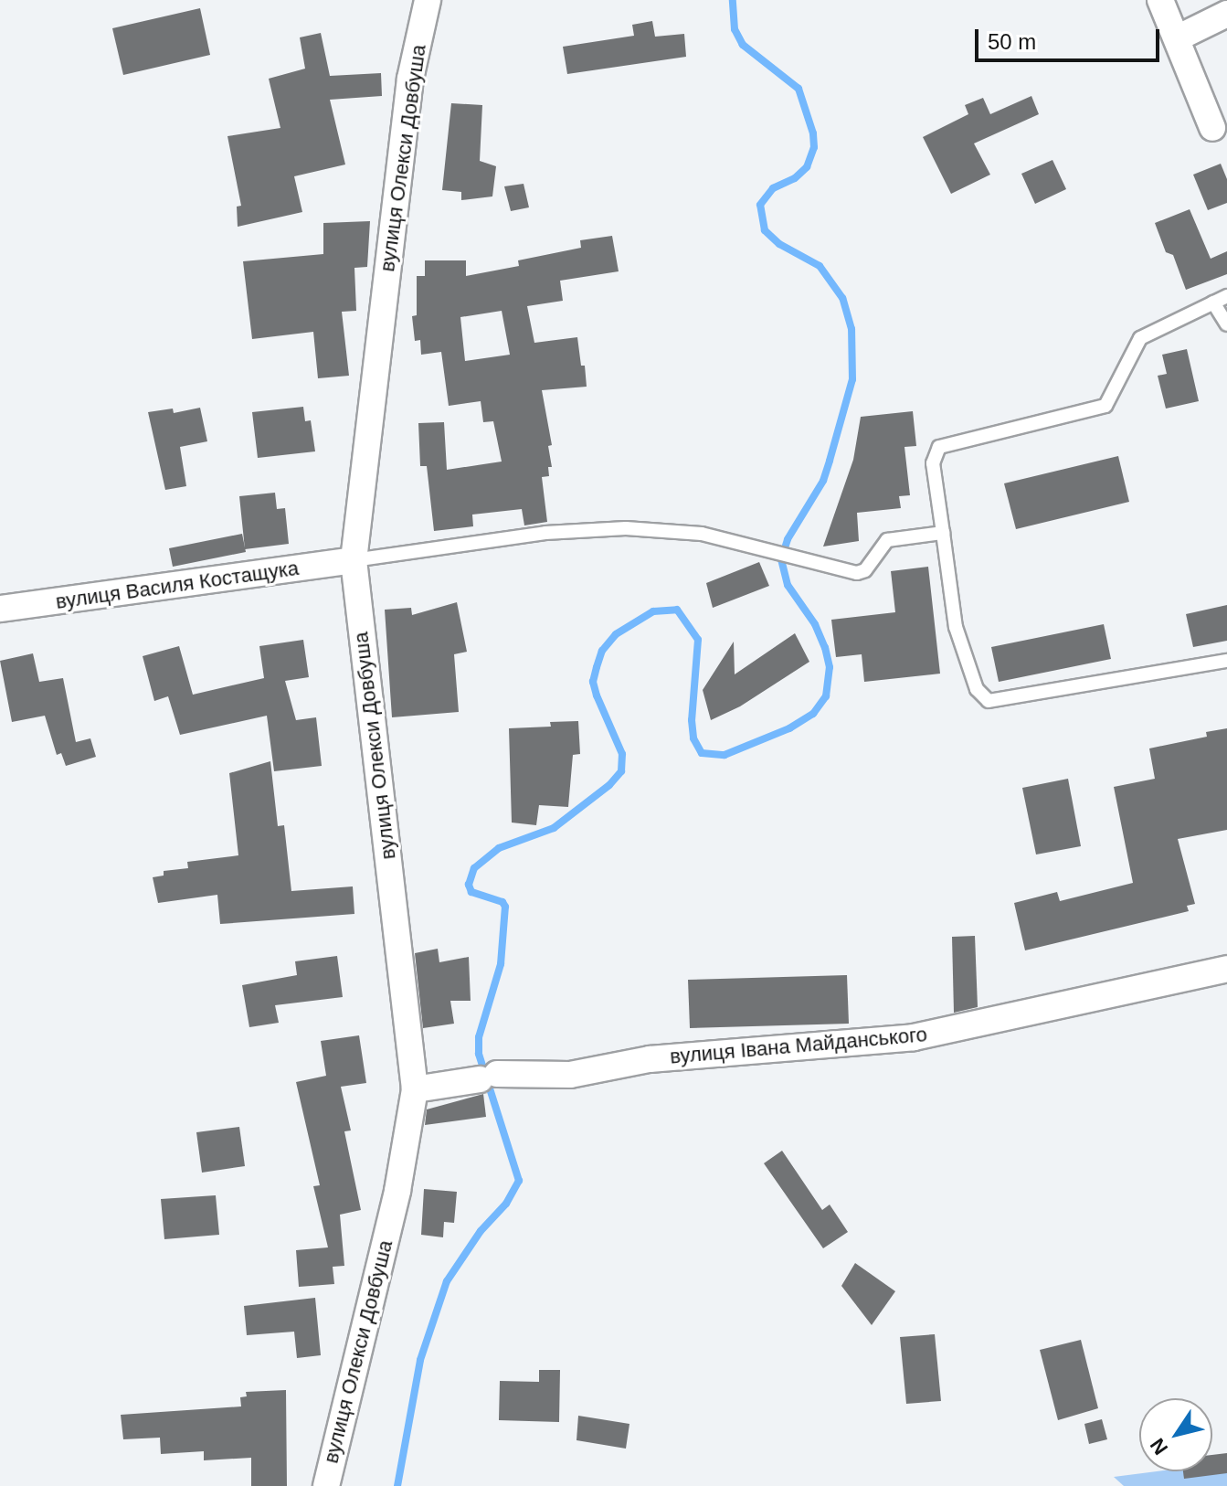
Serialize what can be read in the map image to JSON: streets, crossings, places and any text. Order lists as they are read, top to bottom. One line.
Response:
{"streets":{"street":["вулиця Олекси Довбуша","вулиця Василя Костащука","вулиця Івана Майданського"]},"crossings":[["вулиця Олекси Довбуша","вулиця Василя Костащука"],["вулиця Олекси Довбуша","вулиця Івана Майданського"]],"scale_bar":"50 m","north":"bottom left"}
